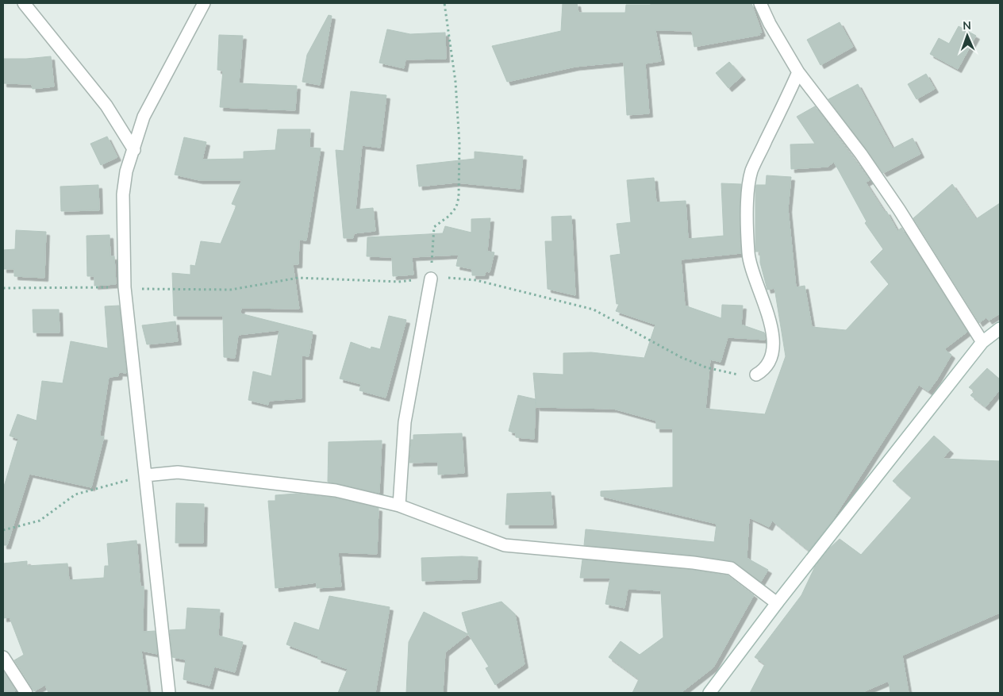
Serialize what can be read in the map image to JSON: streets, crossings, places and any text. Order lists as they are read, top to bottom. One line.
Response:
{"north":"top"}
